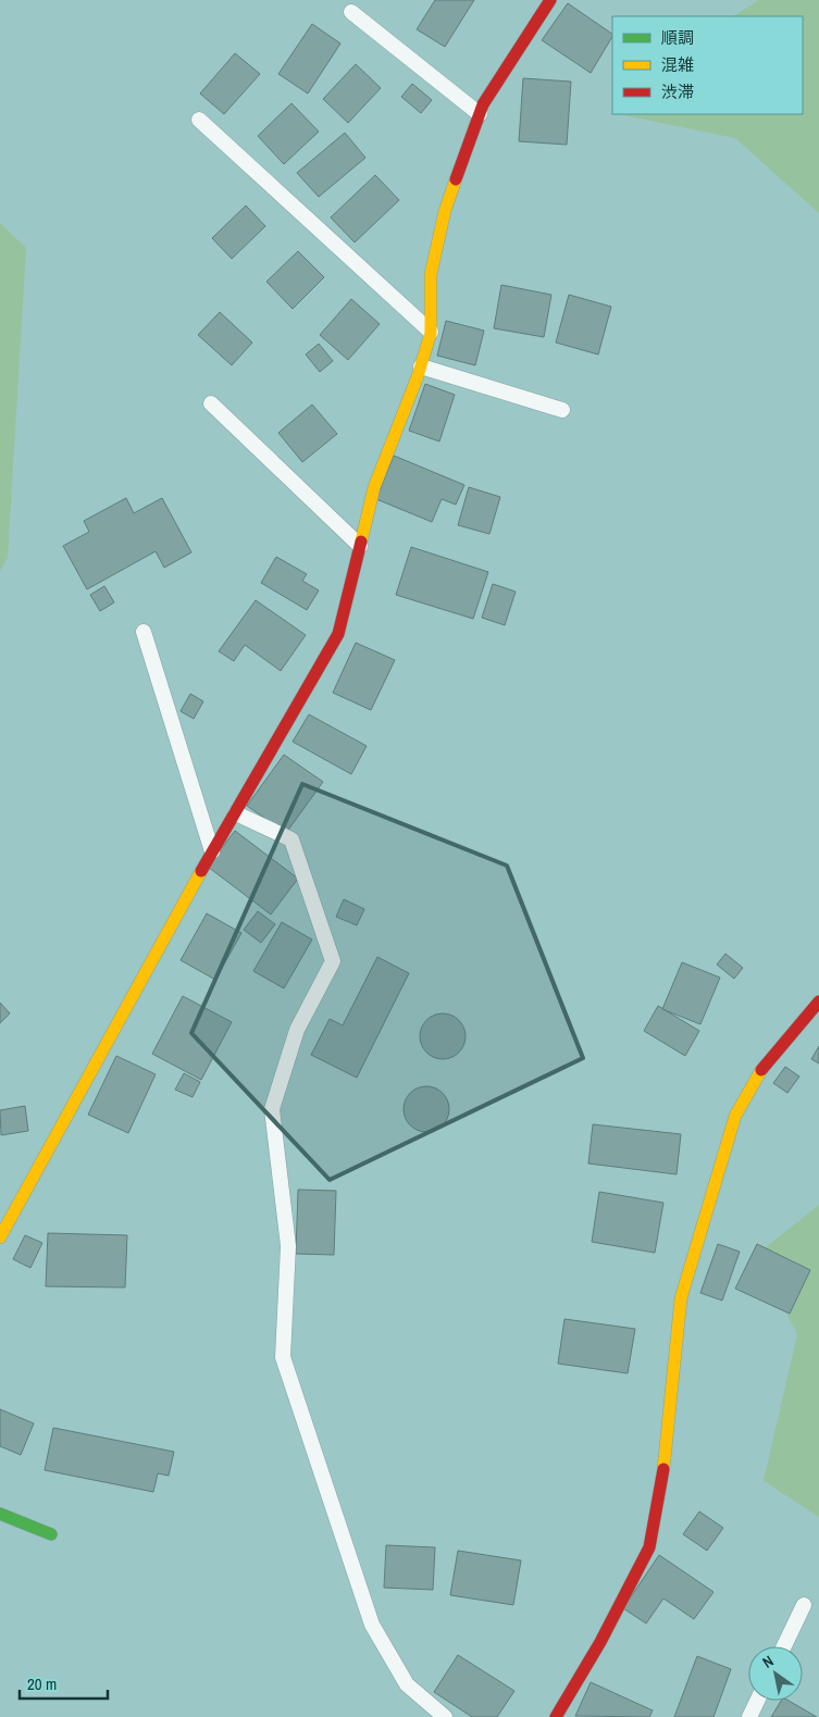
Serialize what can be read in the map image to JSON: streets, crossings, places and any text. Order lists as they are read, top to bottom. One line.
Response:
{"legend":["順調","混雑","渋滞"],"scale_bar":"20 m","north":"top left"}
